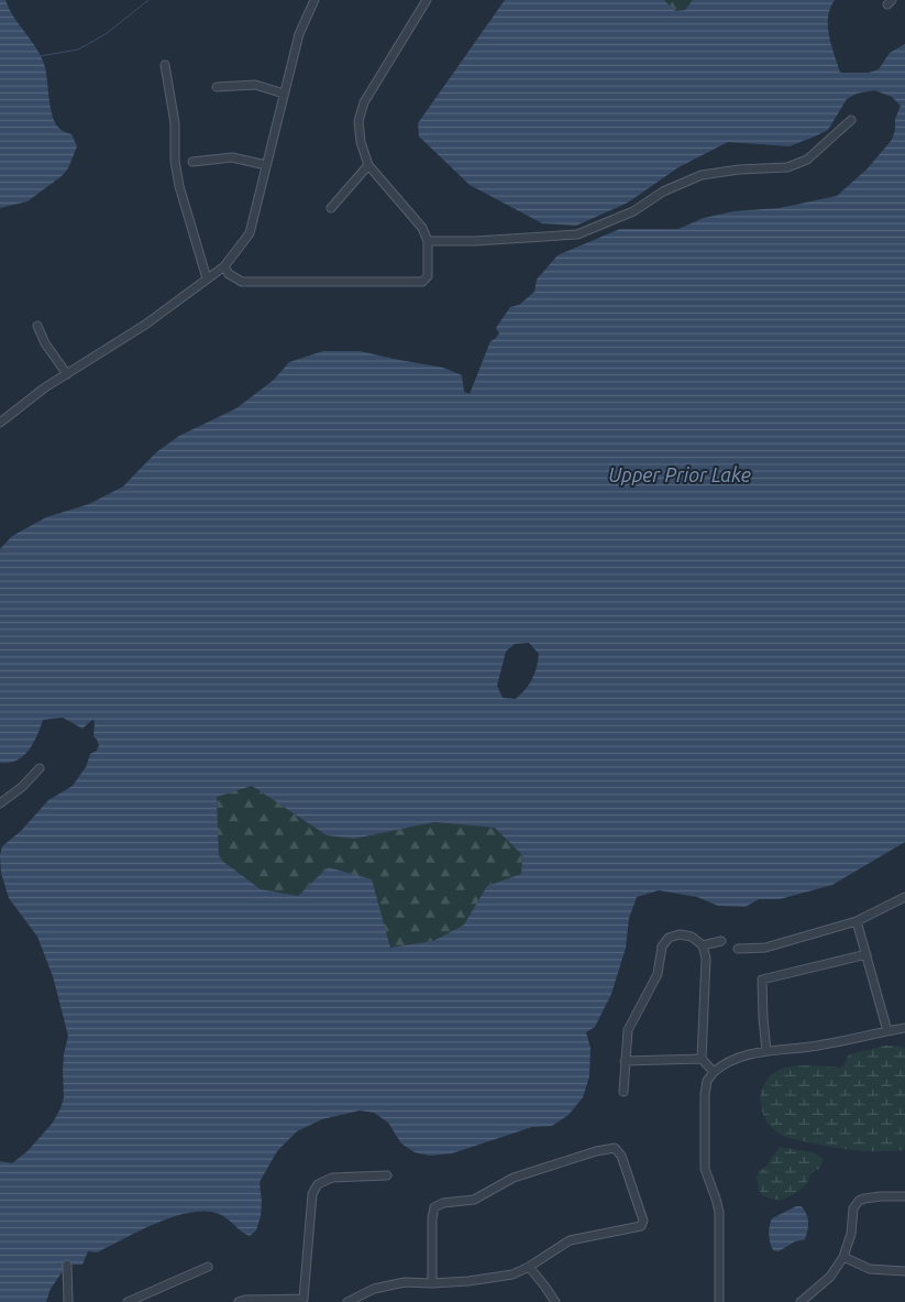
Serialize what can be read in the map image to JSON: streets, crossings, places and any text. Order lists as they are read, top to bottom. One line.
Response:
{"water":["Upper Prior Lake"]}
